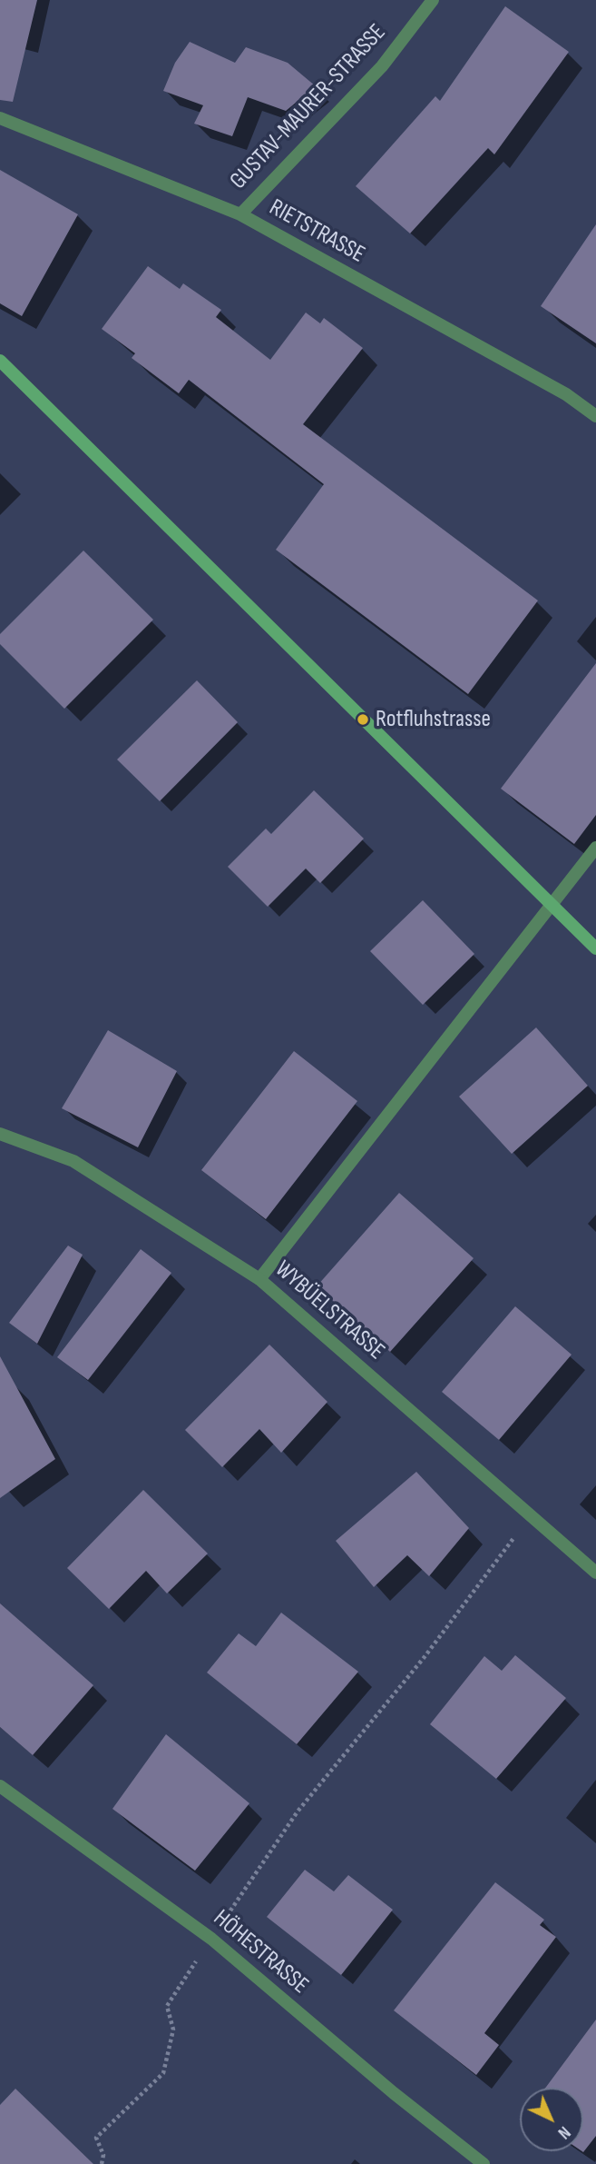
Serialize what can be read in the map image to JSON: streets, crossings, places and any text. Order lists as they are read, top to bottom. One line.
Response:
{"streets":{"street":["GUSTAV-MAURER-STRASSE","RIETSTRASSE","WYBÜELSTRASSE","HÖHESTRASSE"]},"crossings":[["GUSTAV-MAURER-STRASSE","RIETSTRASSE"]],"places":["Rotfluhstrasse"],"north":"bottom right"}
